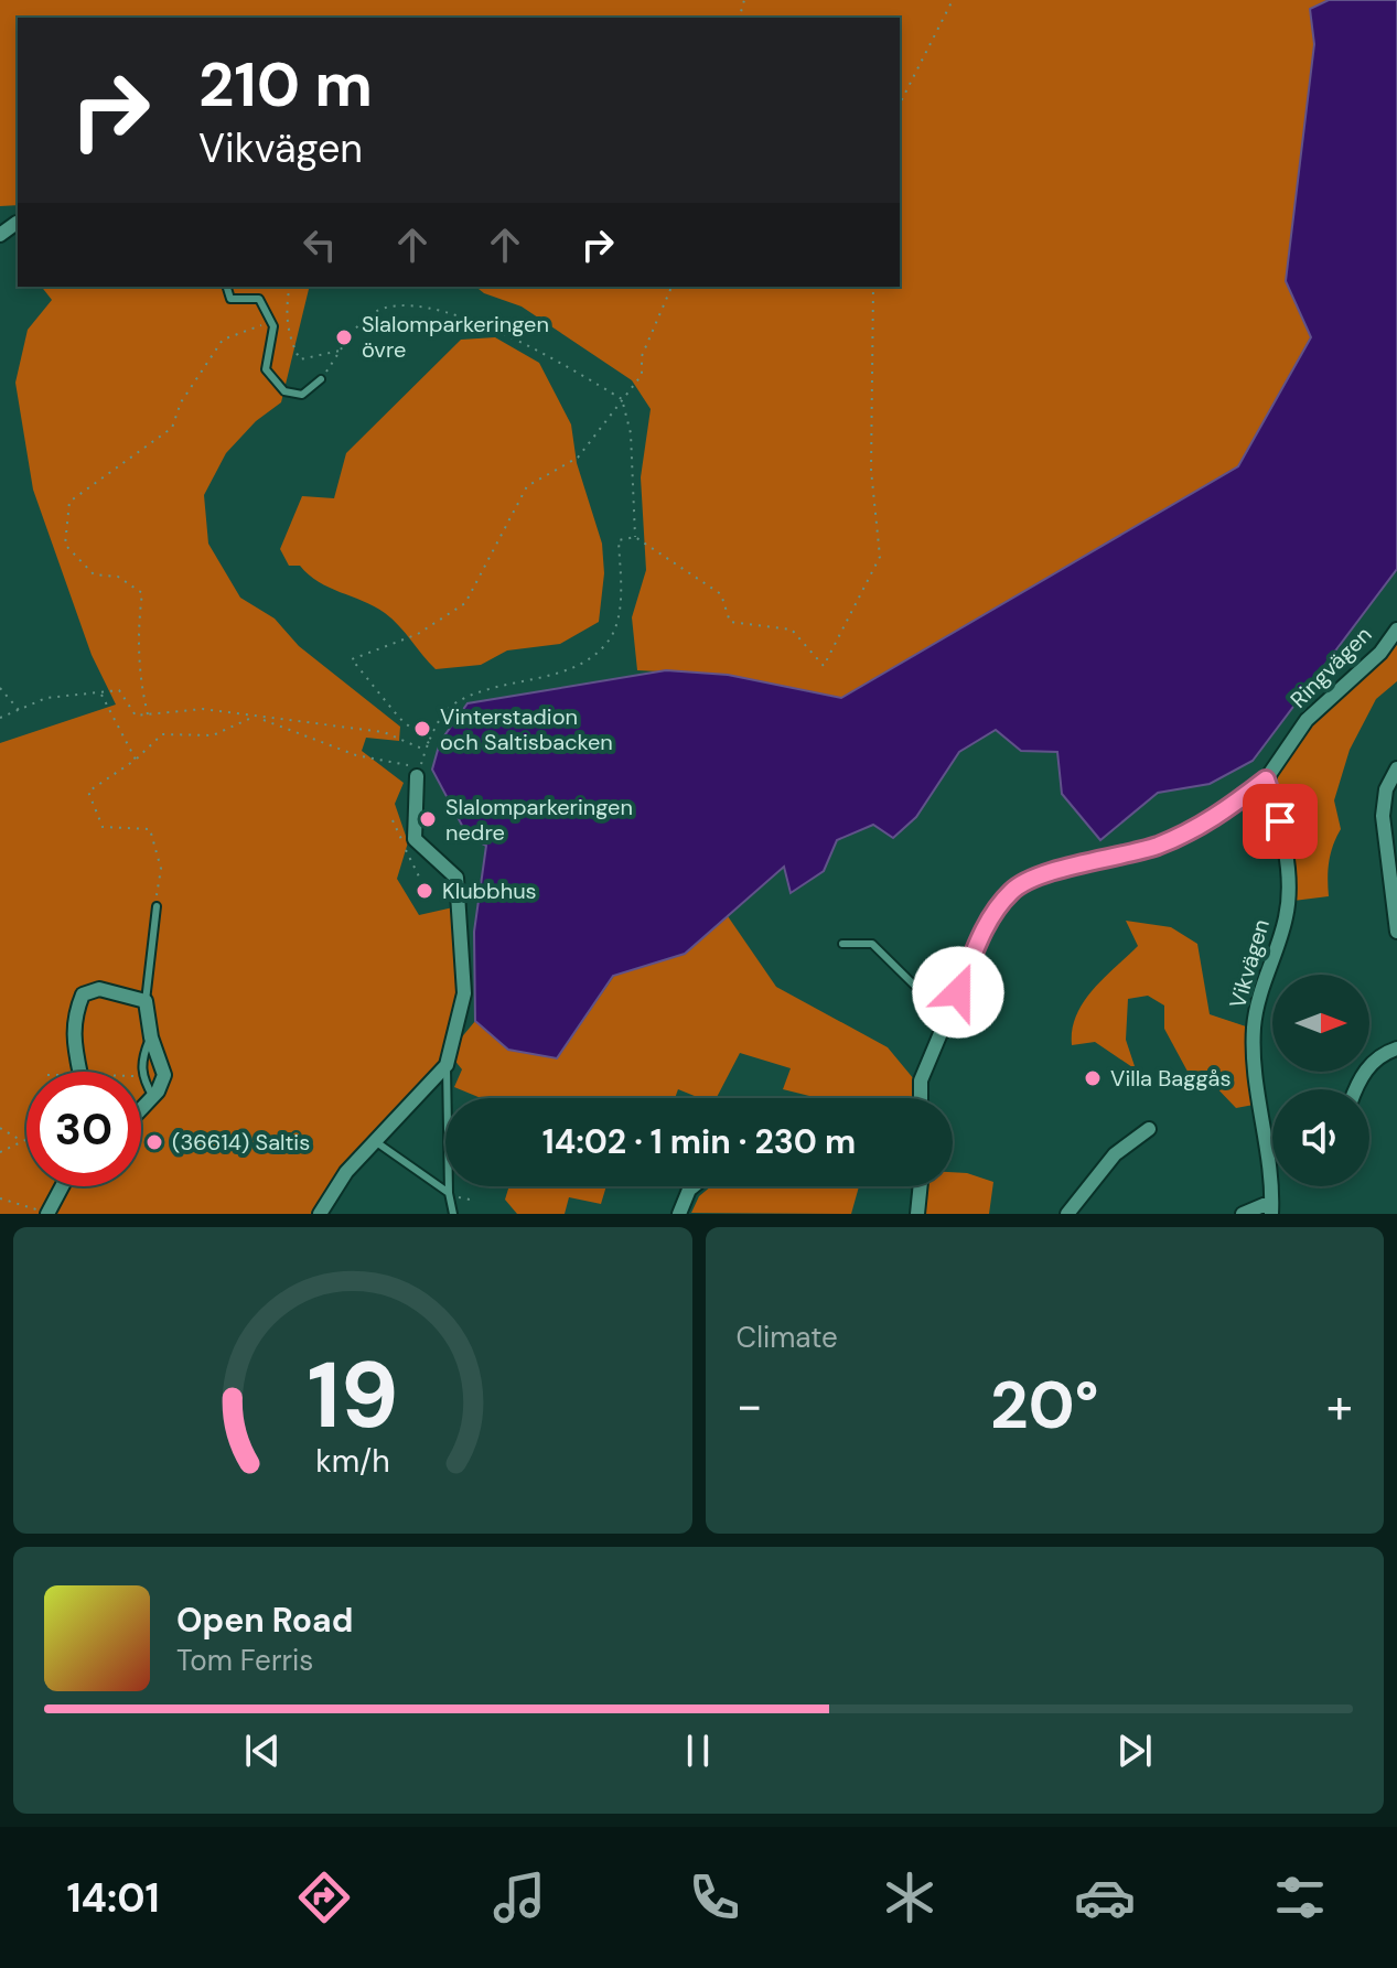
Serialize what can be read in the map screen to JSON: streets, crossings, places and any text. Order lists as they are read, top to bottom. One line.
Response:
{"streets":{"street":["Ringvägen","Vikvägen"]},"crossings":[["Ringvägen","Vikvägen"]],"places":["Slalomparkeringen övre","Vinterstadion och Saltisbacken","Slalomparkeringen nedre","Klubbhus","Villa Baggås","(36614) Saltis"],"north":"right","page":{"turn":["210 m","Vikvägen"],"limit":"30","trip":"14:02 · 1 min · 230 m","tile":"Climate","heat":["−","20°","+"],"song":["Open Road","Tom Ferris"],"tabs":"14:01","gauge":["19","km/h"]}}
